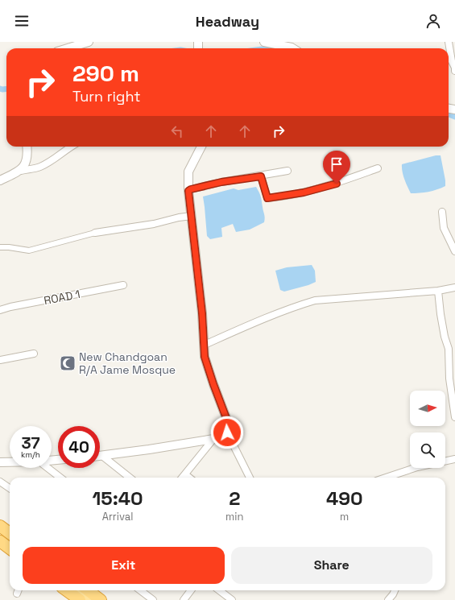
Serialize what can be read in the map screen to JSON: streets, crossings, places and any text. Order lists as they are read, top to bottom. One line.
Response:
{"streets":{"street":["ROAD 1"]},"places":{"mosque":["New Chandgoan R/A Jame Mosque"]},"north":"right","page":{"header":"Headway","turn":["290 m","Turn right"],"speed":"37 km/h","limit":"40","eta":["15:40","Arrival","2","min","490","m"],"buttons":["Exit","Share"]}}
